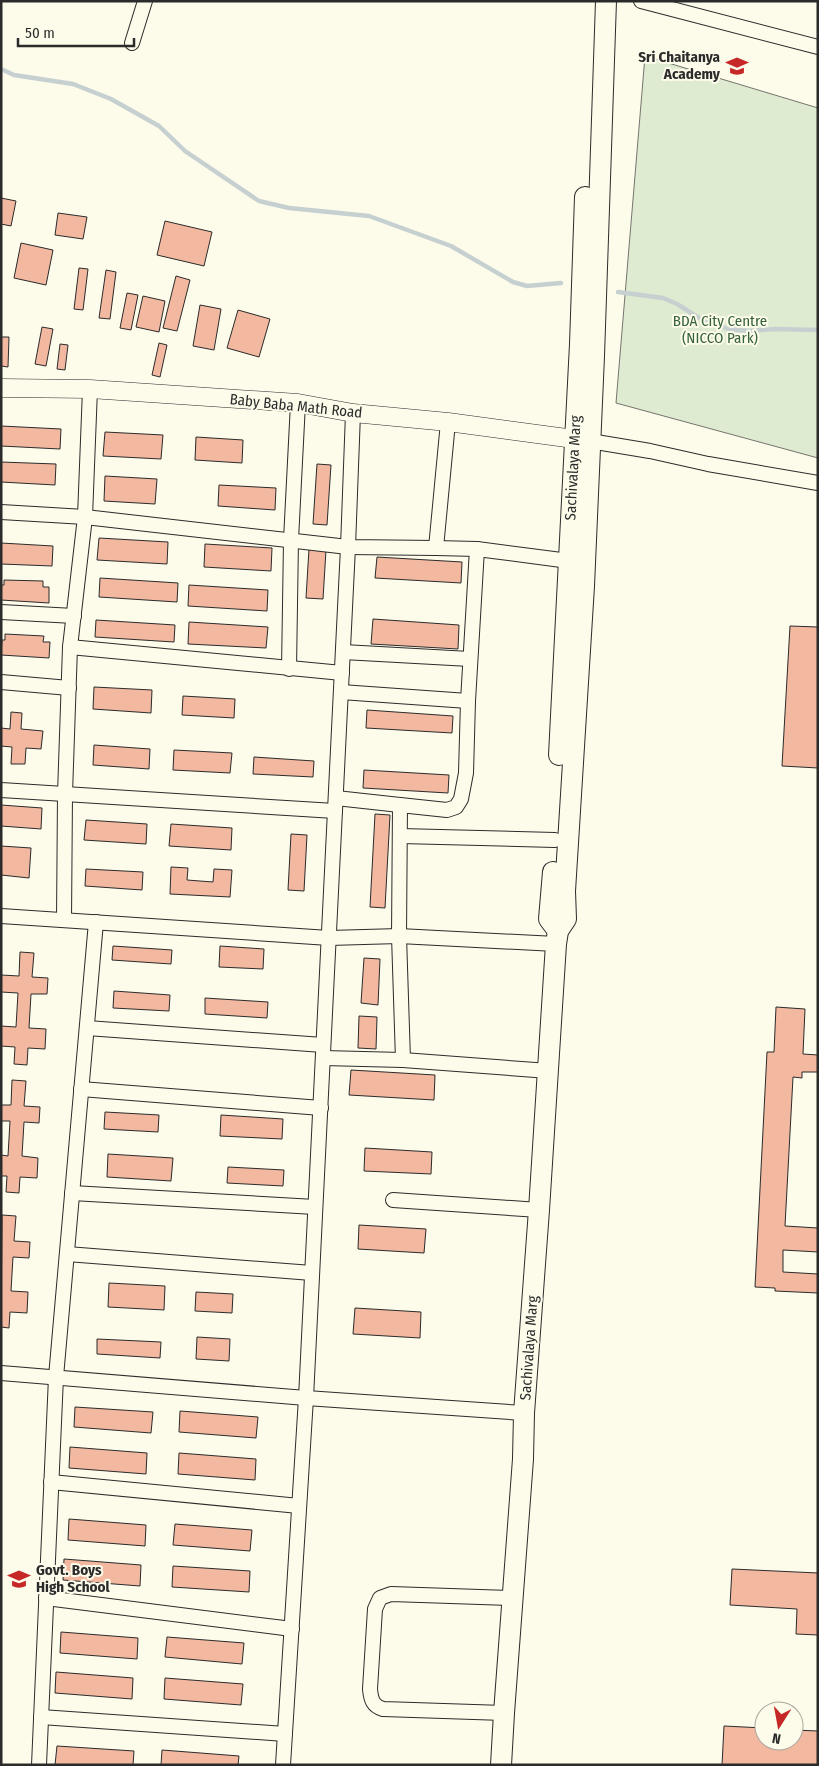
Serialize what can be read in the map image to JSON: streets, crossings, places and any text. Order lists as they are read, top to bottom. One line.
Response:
{"streets":{"main road":["Sachivalaya Marg"],"street":["Baby Baba Math Road"]},"crossings":[["Baby Baba Math Road","Sachivalaya Marg"]],"parks":["BDA City Centre (NICCO Park)"],"places":{"school or university":["Sri Chaitanya Academy","Govt. Boys High School"]},"scale_bar":"50 m","north":"bottom"}
